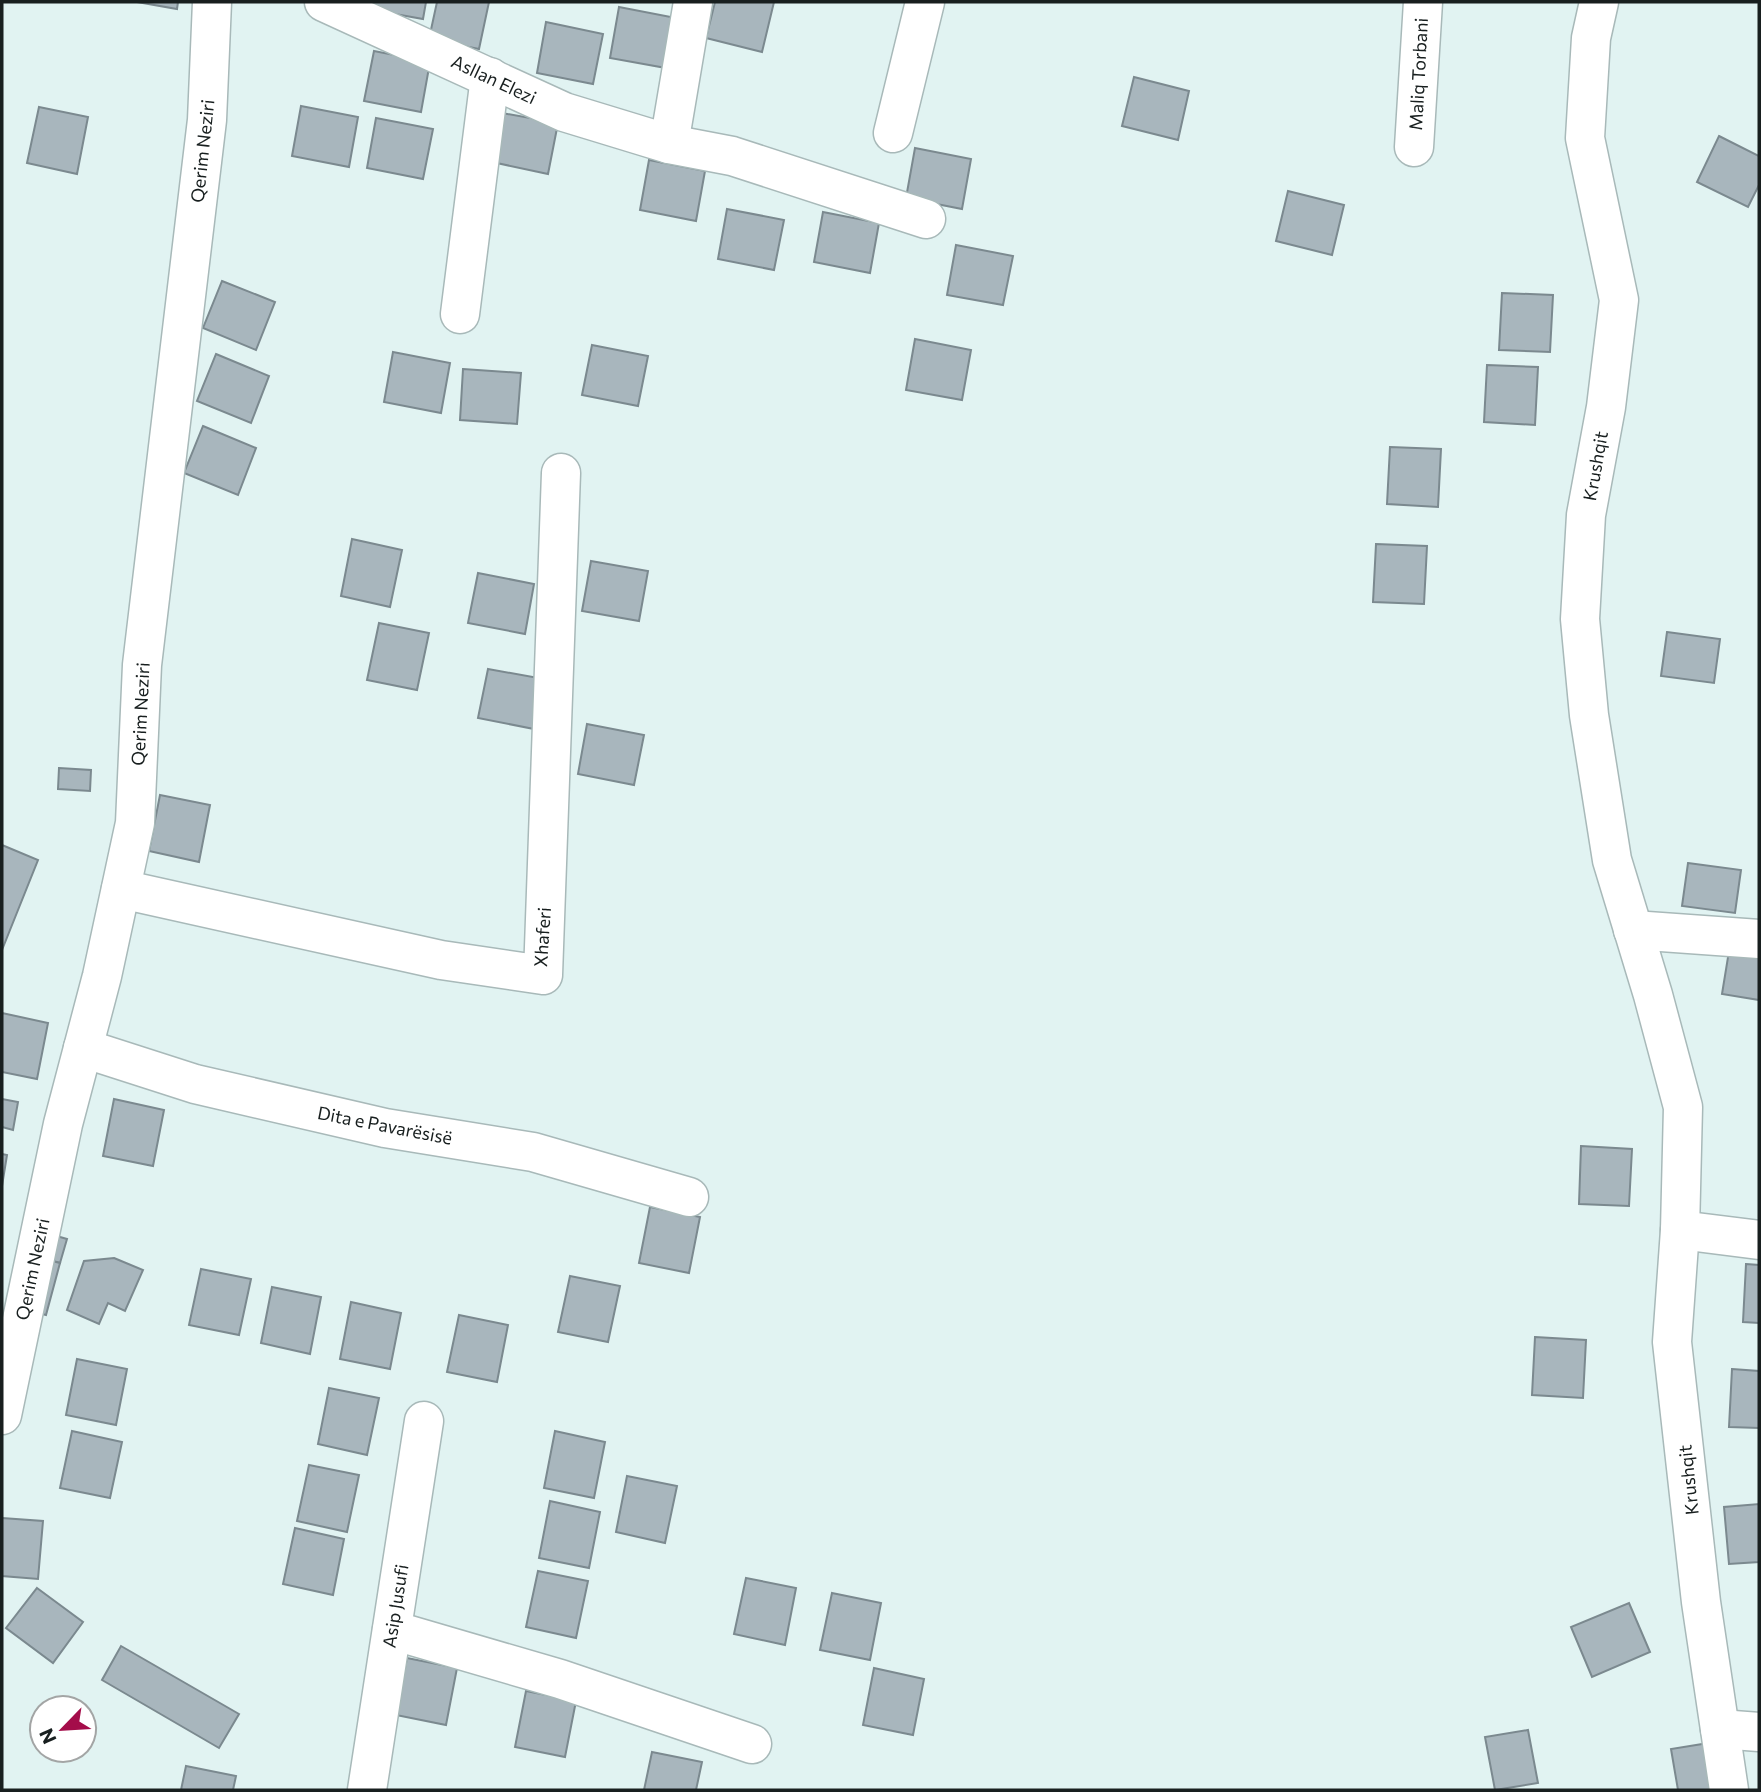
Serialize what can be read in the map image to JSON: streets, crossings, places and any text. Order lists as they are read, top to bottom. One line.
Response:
{"streets":{"street":["Maliq Torbani","Asllan Elezi","Qerim Neziri","Krushqit","Xhaferi","Dita e Pavarësisë","Asip Jusufi"]},"crossings":[["Qerim Neziri","Xhaferi"],["Qerim Neziri","Dita e Pavarësisë"]],"north":"bottom left"}
